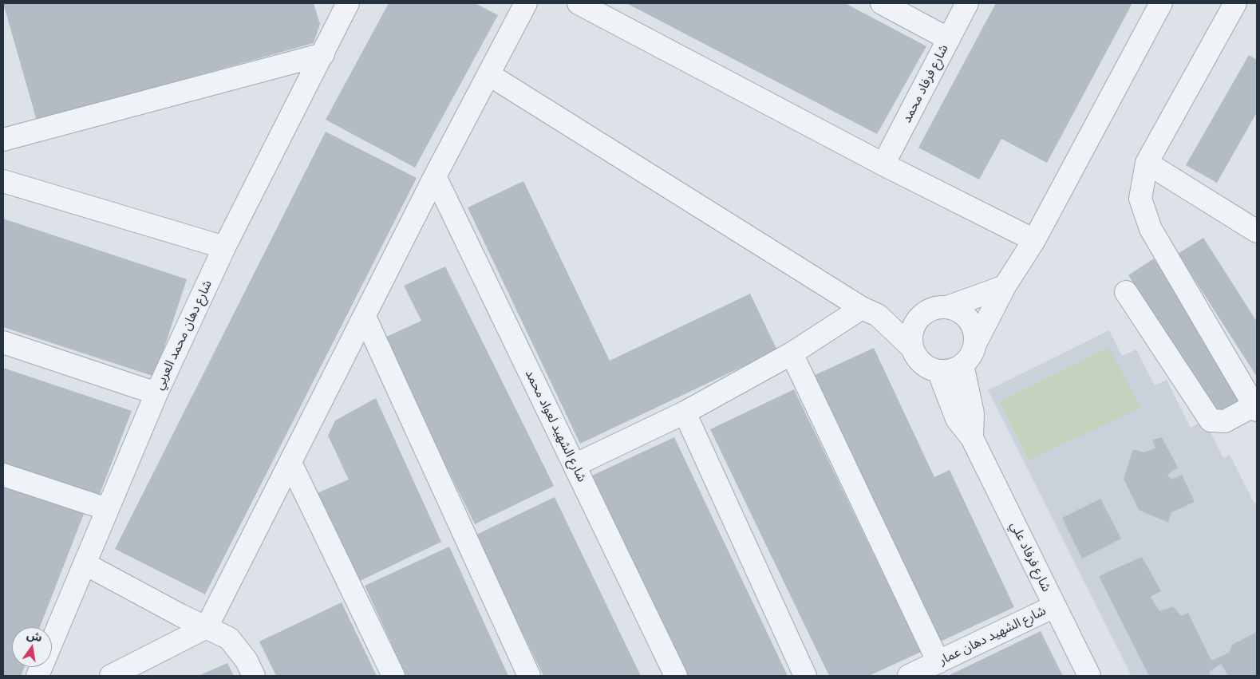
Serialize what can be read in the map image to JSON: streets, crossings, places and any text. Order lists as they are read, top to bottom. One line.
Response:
{"streets":{"street":["شارع فرفاد محمد","شارع دهان محمد العربي","شارع الشهيد لعواد محمد","شارع فرفاد علي","شارع الشهيد دهان عمار"]},"crossings":[["شارع فرفاد علي","شارع الشهيد دهان عمار"]],"north":"top"}
